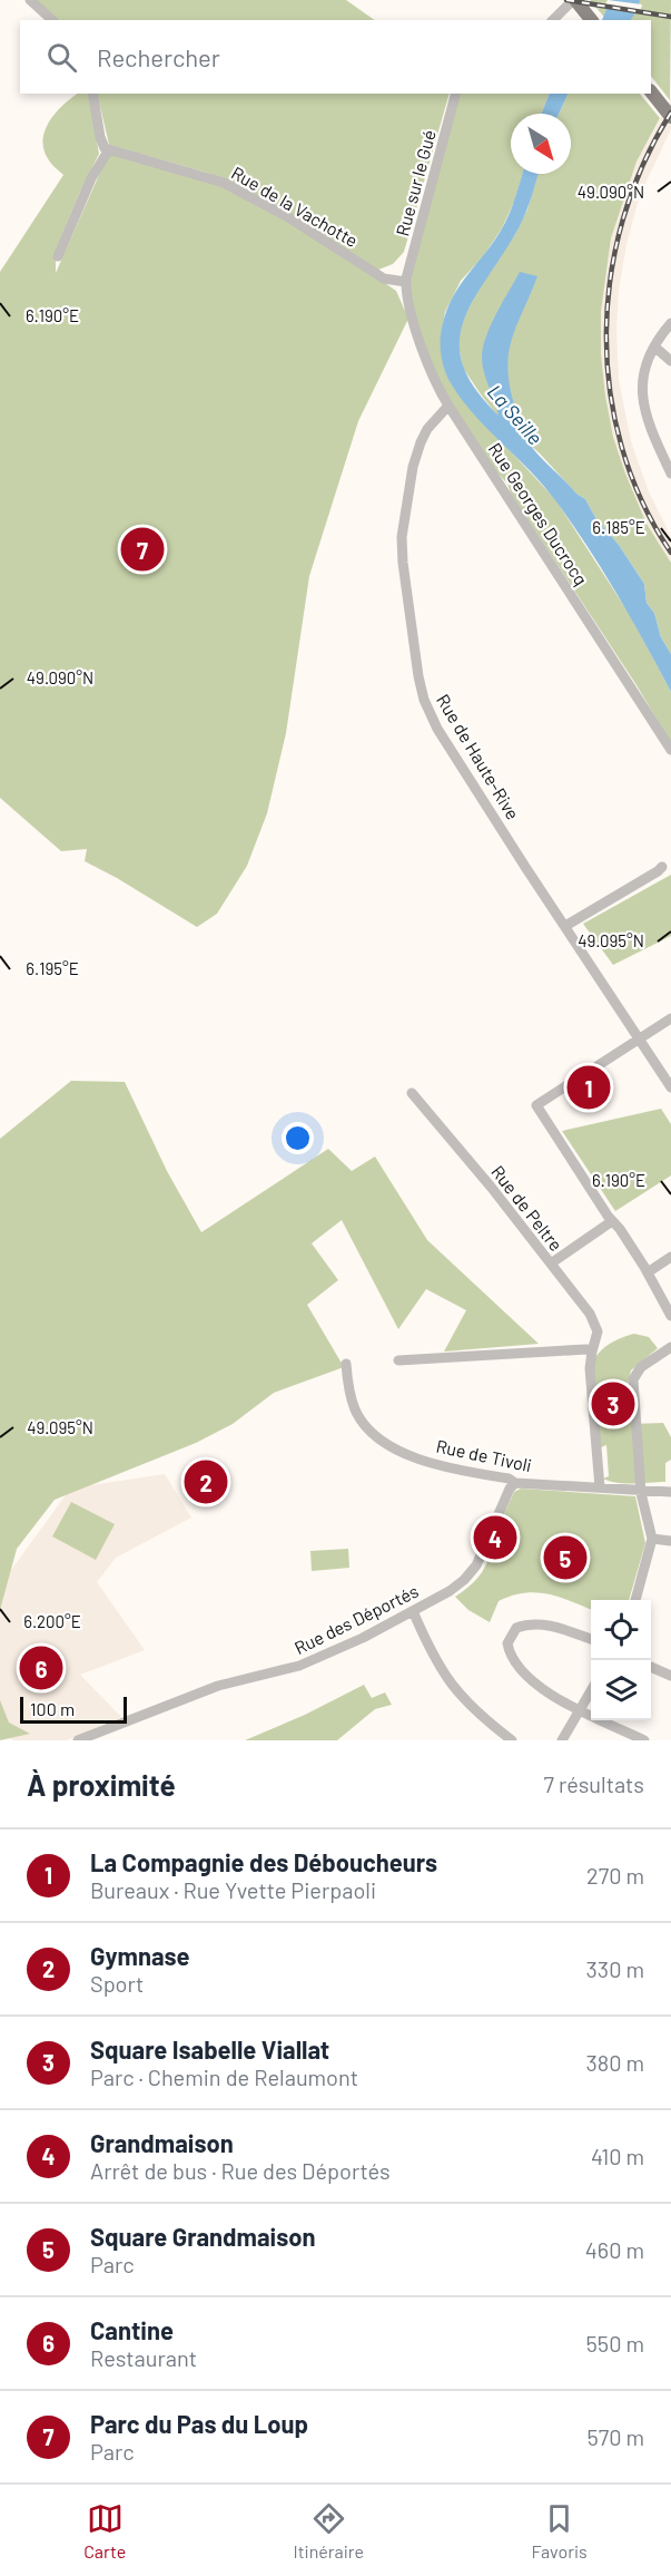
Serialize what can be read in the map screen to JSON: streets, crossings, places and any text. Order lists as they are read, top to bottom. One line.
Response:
{"streets":{"street":["Rue sur le Gué","Rue de la Vachotte","Rue Georges Ducrocq","Rue de Haute-Rive","Rue de Peltre","Rue de Tivoli","Rue des Déportés"]},"crossings":[["Rue sur le Gué","Rue de la Vachotte"],["Rue sur le Gué","Rue Georges Ducrocq"],["Rue de la Vachotte","Rue Georges Ducrocq"],["Rue Georges Ducrocq","Rue de Haute-Rive"],["Rue de Peltre","Rue de Tivoli"],["Rue de Tivoli","Rue des Déportés"]],"water":["La Seille"],"scale_bar":"100 m","north":"bottom right","page":{"search":"Rechercher","pins":["7","1","3","2","4","5","6"],"scale":"100 m","heading":["À proximité","7 résultats"],"list":[{"mark":"1","name":"La Compagnie des Déboucheurs","note":"Bureaux · Rue Yvette Pierpaoli","value":"270 m"},{"mark":"2","name":"Gymnase","note":"Sport","value":"330 m"},{"mark":"3","name":"Square Isabelle Viallat","note":"Parc · Chemin de Relaumont","value":"380 m"},{"mark":"4","name":"Grandmaison","note":"Arrêt de bus · Rue des Déportés","value":"410 m"},{"mark":"5","name":"Square Grandmaison","note":"Parc","value":"460 m"},{"mark":"6","name":"Cantine","note":"Restaurant","value":"550 m"},{"mark":"7","name":"Parc du Pas du Loup","note":"Parc","value":"570 m"}],"nav":["Carte","Itinéraire","Favoris"]},"coordinates":["49.090°N","6.190°E","6.185°E","49.095°N","6.195°E","6.200°E"]}
